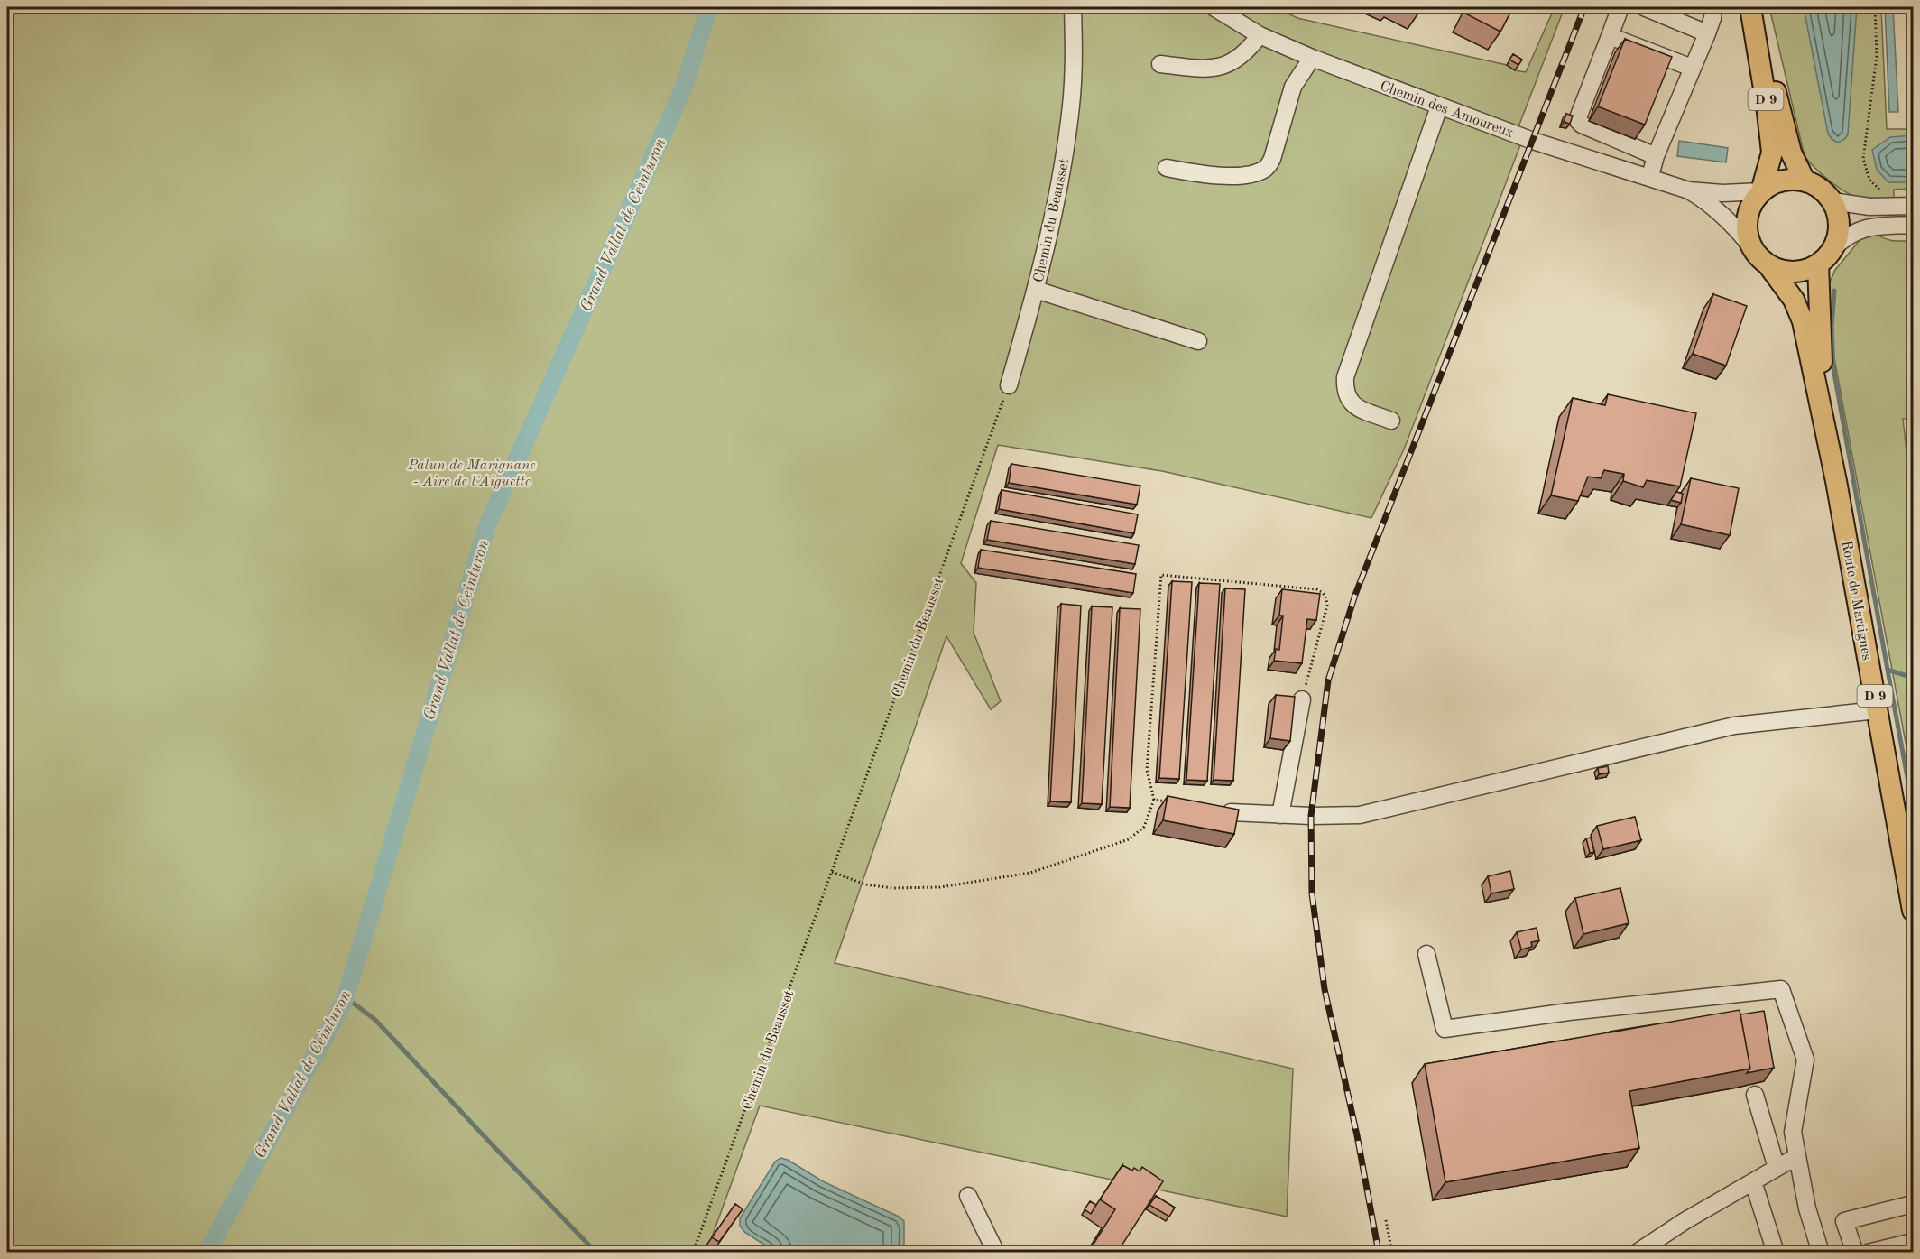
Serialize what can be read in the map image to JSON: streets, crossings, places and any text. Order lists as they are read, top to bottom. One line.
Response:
{"streets":{"main road":["D 9","Route de Martigues"],"street":["Chemin des Amoureux","Chemin du Beausset"]},"crossings":[["D 9","Chemin des Amoureux"],["D 9","Route de Martigues"],["Chemin des Amoureux","Route de Martigues"]],"water":["Grand Vallat de Ceinturon"],"parks":["Palun de Marignane - Aire de l'Aiguette"]}
